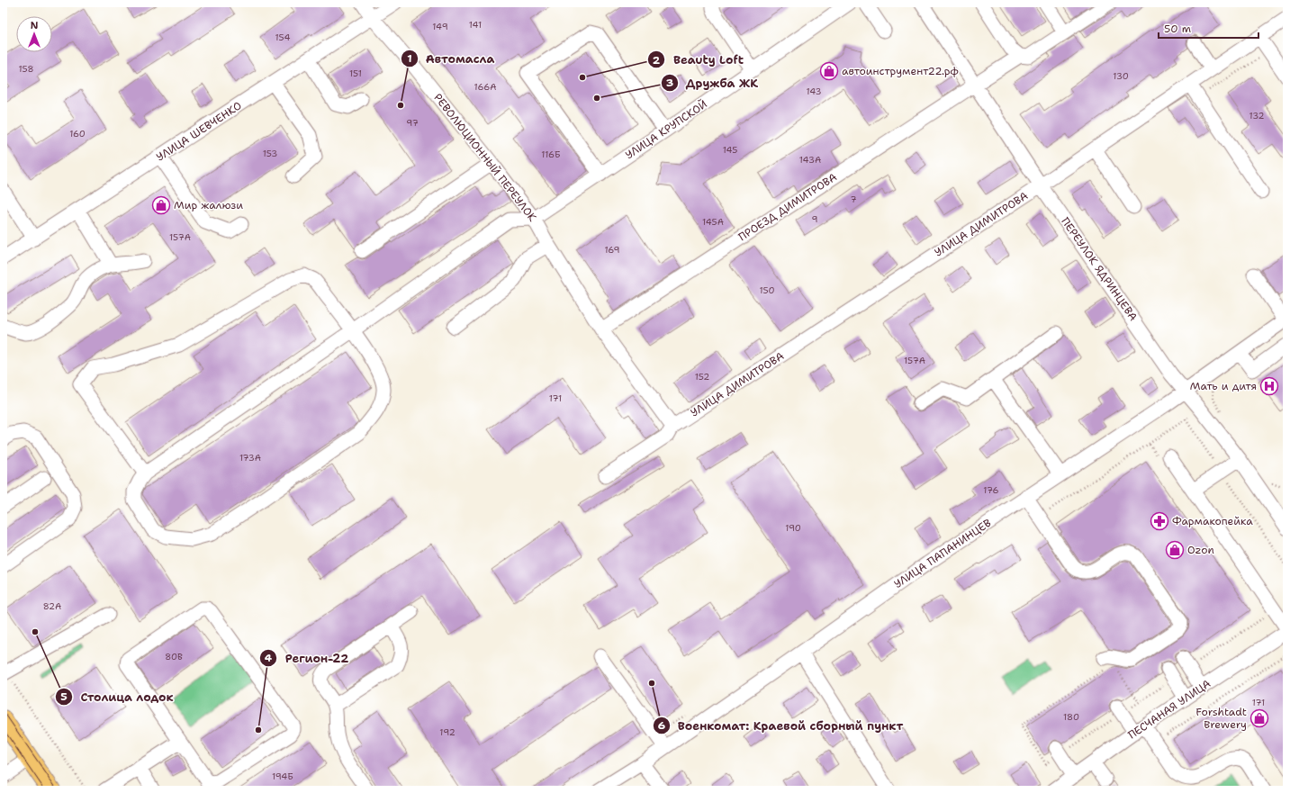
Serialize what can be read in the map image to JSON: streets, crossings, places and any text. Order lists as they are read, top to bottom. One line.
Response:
{"streets":{"street":["УЛИЦА КРУПСКОЙ","УЛИЦА ШЕВЧЕНКО","РЕВОЛЮЦИОННЫЙ ПЕРЕУЛОК","ПРОЕЗД ДИМИТРОВА","УЛИЦА ДИМИТРОВА","ПЕРЕУЛОК ЯДРИНЦЕВА","УЛИЦА ПАПАНИНЦЕВ","ПЕСЧАНАЯ УЛИЦА"]},"crossings":[["УЛИЦА КРУПСКОЙ","РЕВОЛЮЦИОННЫЙ ПЕРЕУЛОК"],["УЛИЦА ШЕВЧЕНКО","РЕВОЛЮЦИОННЫЙ ПЕРЕУЛОК"],["РЕВОЛЮЦИОННЫЙ ПЕРЕУЛОК","ПРОЕЗД ДИМИТРОВА"],["РЕВОЛЮЦИОННЫЙ ПЕРЕУЛОК","УЛИЦА ДИМИТРОВА"],["ПРОЕЗД ДИМИТРОВА","ПЕРЕУЛОК ЯДРИНЦЕВА"],["УЛИЦА ДИМИТРОВА","ПЕРЕУЛОК ЯДРИНЦЕВА"],["ПЕРЕУЛОК ЯДРИНЦЕВА","УЛИЦА ПАПАНИНЦЕВ"]],"places":{"shop":["автоинструмент22.рф","Мир жалюзи","Ozon","Forshtadt Brewery"],"other":["Beauty Loft","Дружба ЖК","Автомасла","Столица лодок","Военкомат: Краевой сборный пункт","Регион-22"],"hospital":["Мать и дитя"],"pharmacy":["Фармакопейка"]},"house_numbers":["141","149","154","158","151","130","166А","143","132","97","160","145","153","116Б","143А","7","9","145А","157А","169","150","157А","152","171","173А","176","190","82А","80В","171","180","192","194Б"],"scale_bar":"50 m","north":"top"}
